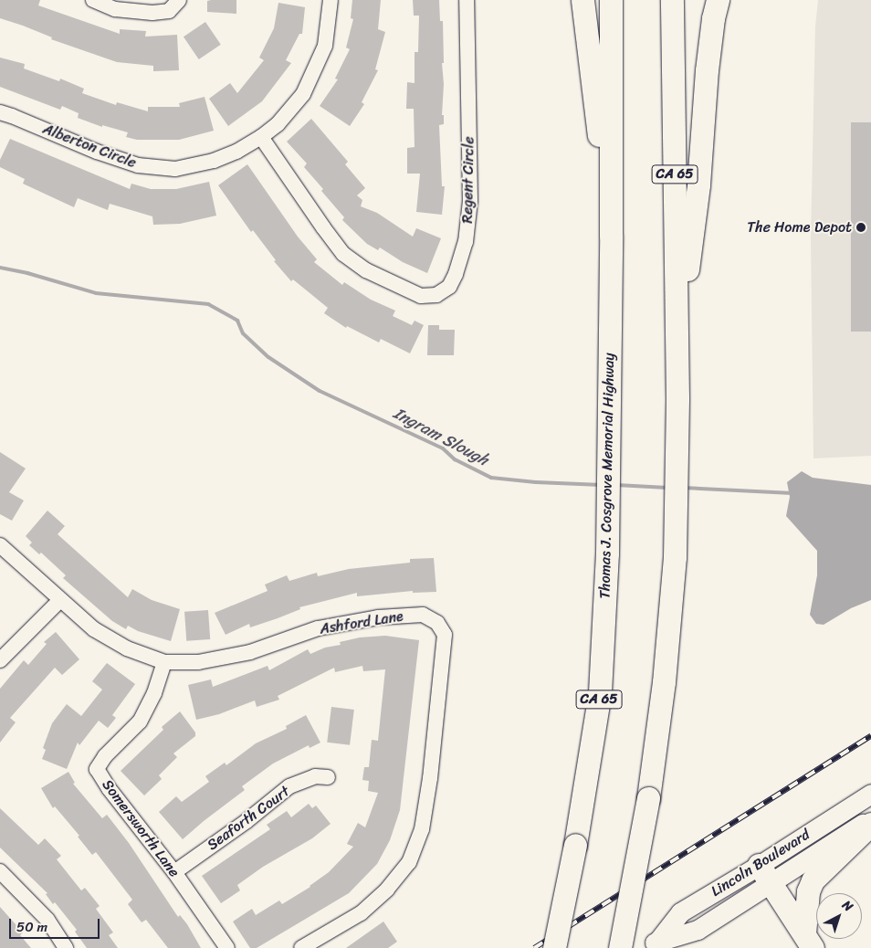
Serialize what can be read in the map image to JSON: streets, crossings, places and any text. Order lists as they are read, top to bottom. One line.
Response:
{"streets":{"highway":["CA 65","Thomas J. Cosgrove Memorial Highway"],"main road":["Lincoln Boulevard"],"street":["Alberton Circle","Regent Circle","Ashford Lane","Seaforth Court","Somersworth Lane"]},"crossings":[["Alberton Circle","Regent Circle"],["Ashford Lane","Somersworth Lane"],["Seaforth Court","Somersworth Lane"]],"water":["Ingram Slough"],"places":["The Home Depot"],"scale_bar":"50 m","north":"top right"}
